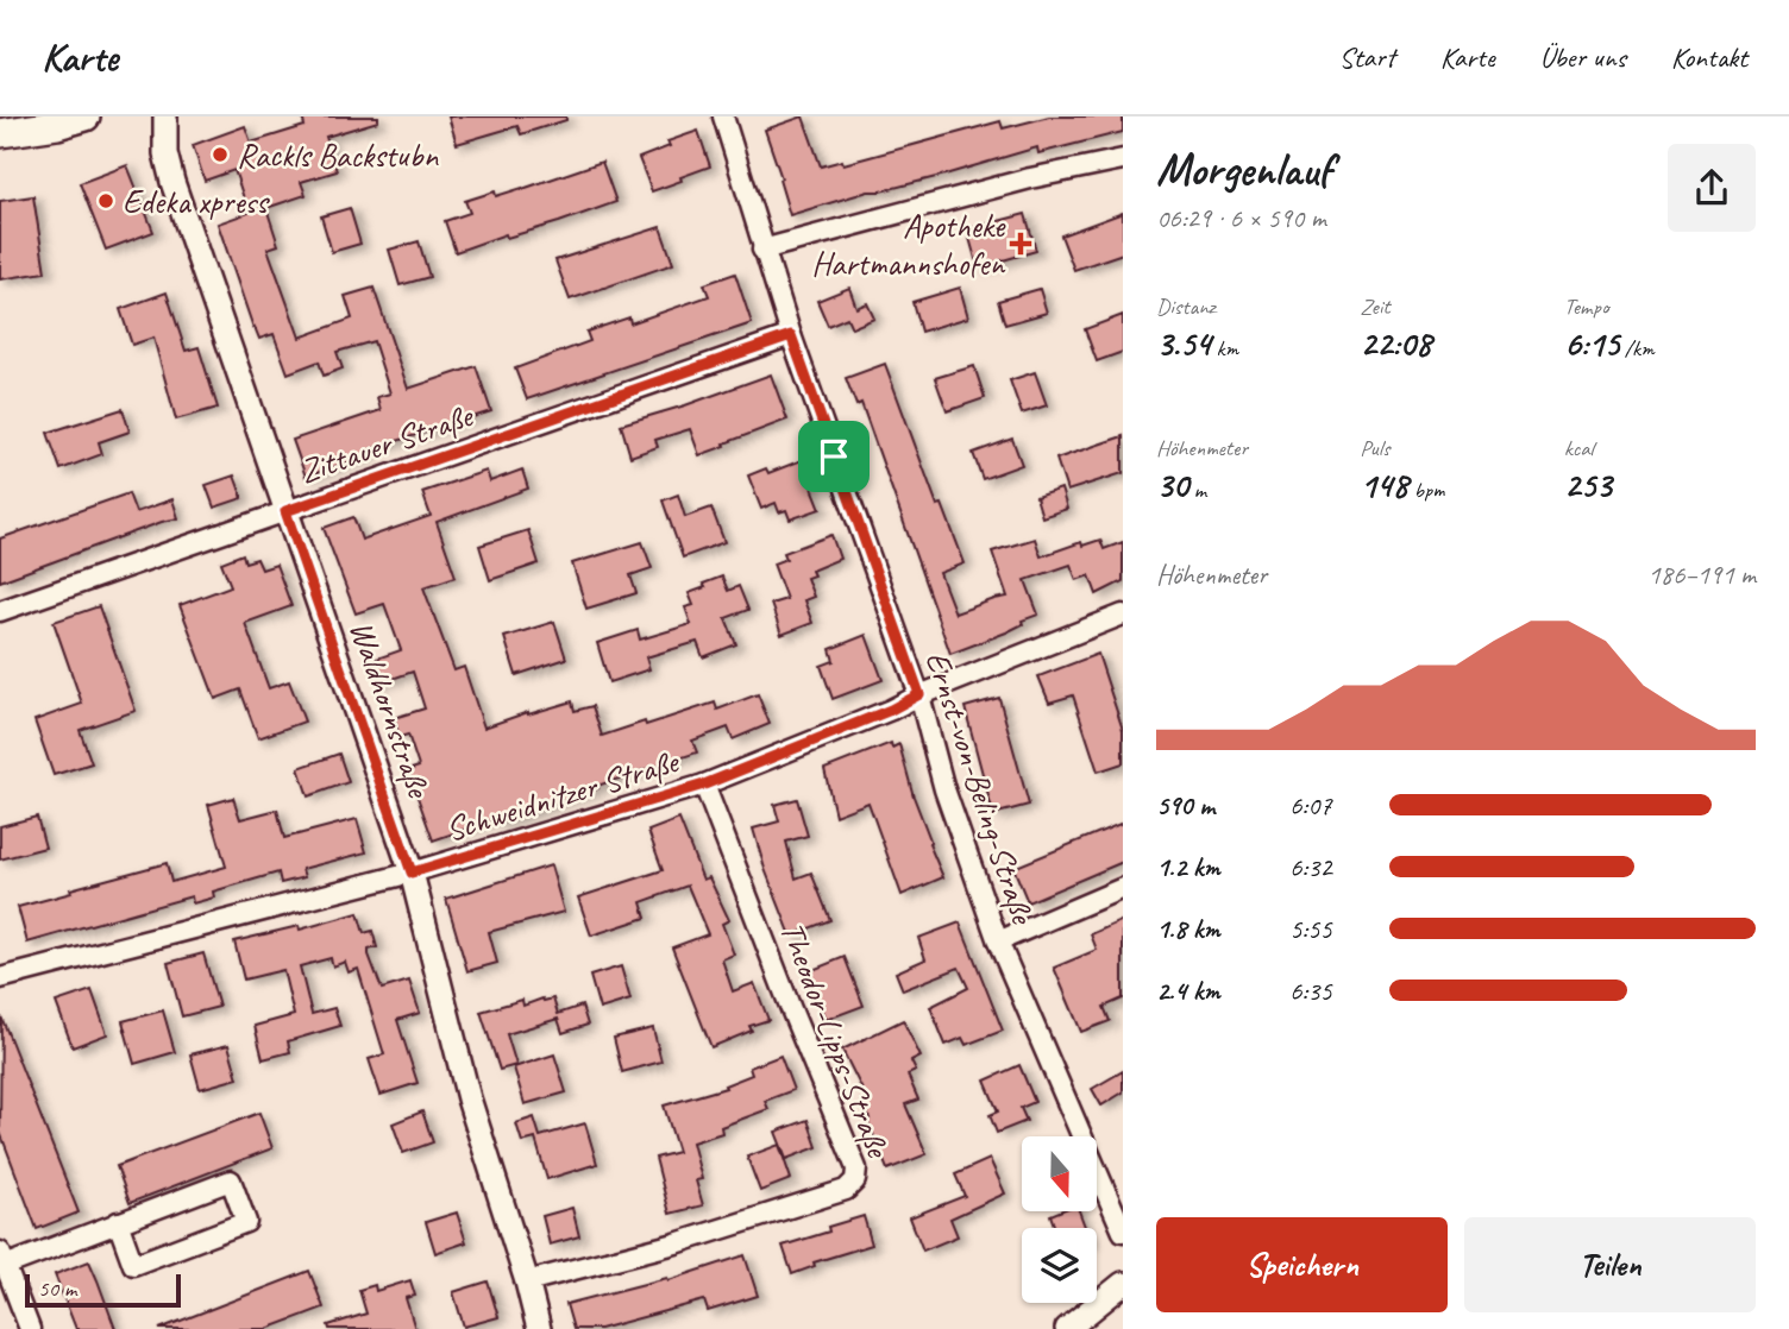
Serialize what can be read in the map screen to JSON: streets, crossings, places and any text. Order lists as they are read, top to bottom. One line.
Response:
{"streets":{"street":["Zittauer Straße","Waldhornstraße","Ernst-von-Beling-Straße","Schweidnitzer Straße","Theodor-Lipps-Straße"]},"crossings":[["Zittauer Straße","Waldhornstraße"],["Zittauer Straße","Ernst-von-Beling-Straße"],["Waldhornstraße","Schweidnitzer Straße"],["Waldhornstraße","Theodor-Lipps-Straße"],["Ernst-von-Beling-Straße","Schweidnitzer Straße"],["Schweidnitzer Straße","Theodor-Lipps-Straße"]],"places":{"other":["Rackls Backstubn","Edeka xpress"],"health":["Apotheke Hartmannshofen"]},"scale_bar":"50 m","north":"bottom","page":{"header":"Karte","nav":["Start","Karte","Über uns","Kontakt"],"heading":["Morgenlauf","06:29 · 6 × 590 m"],"stats":[["Distanz","3.54 km"],["Zeit","22:08"],["Tempo","6:15 /km"],["Höhenmeter","30 m"],["Puls","148 bpm"],["kcal","253"]],"chart":["Höhenmeter","186–191 m"],"list":[{"name":"590 m","note":"6:07"},{"name":"1.2 km","note":"6:32"},{"name":"1.8 km","note":"5:55"},{"name":"2.4 km","note":"6:35"}],"buttons":["Speichern","Teilen"],"scale":"50 m"}}
